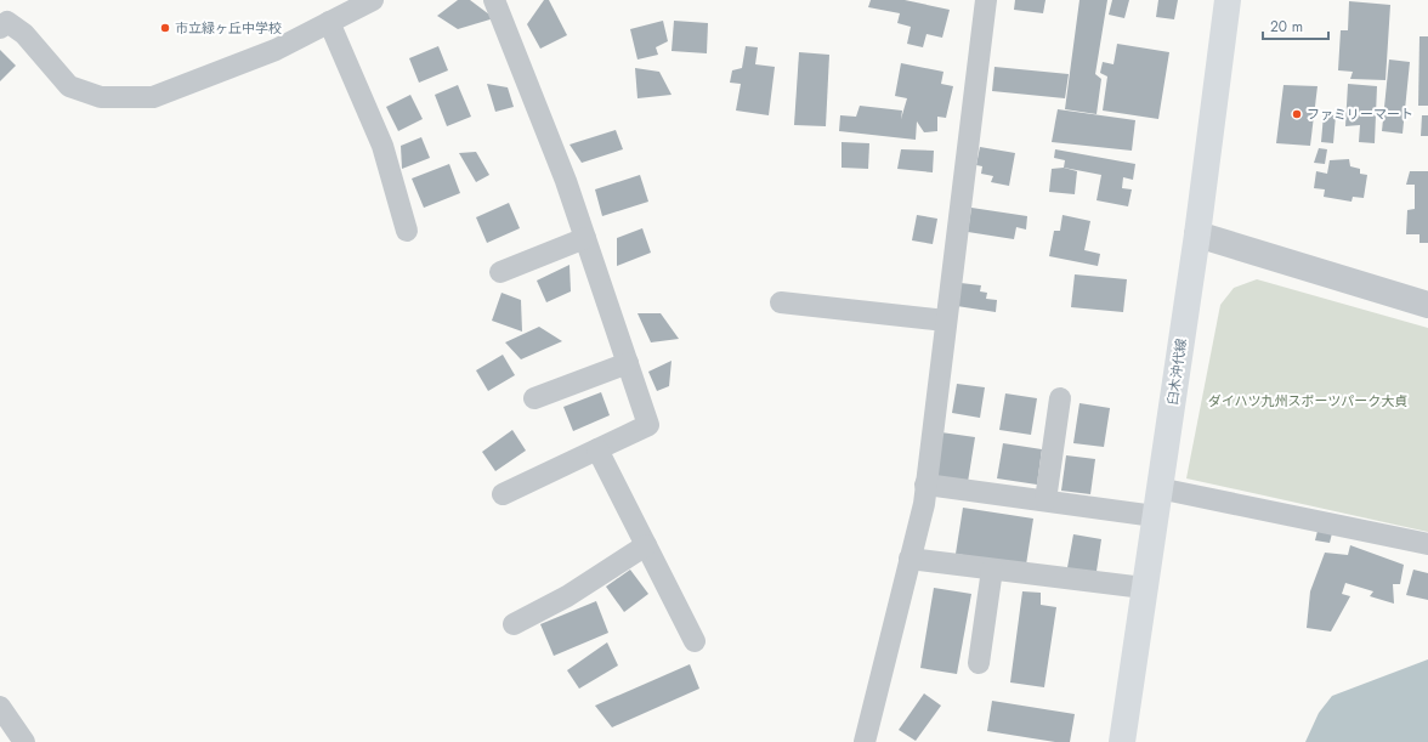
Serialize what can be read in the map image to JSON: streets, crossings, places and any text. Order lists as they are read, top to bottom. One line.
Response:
{"streets":{"main road":["臼木沖代線"]},"parks":["ダイハツ九州スポーツパーク大貞"],"places":["市立緑ヶ丘中学校","ファミリーマート"],"scale_bar":"20 m"}
